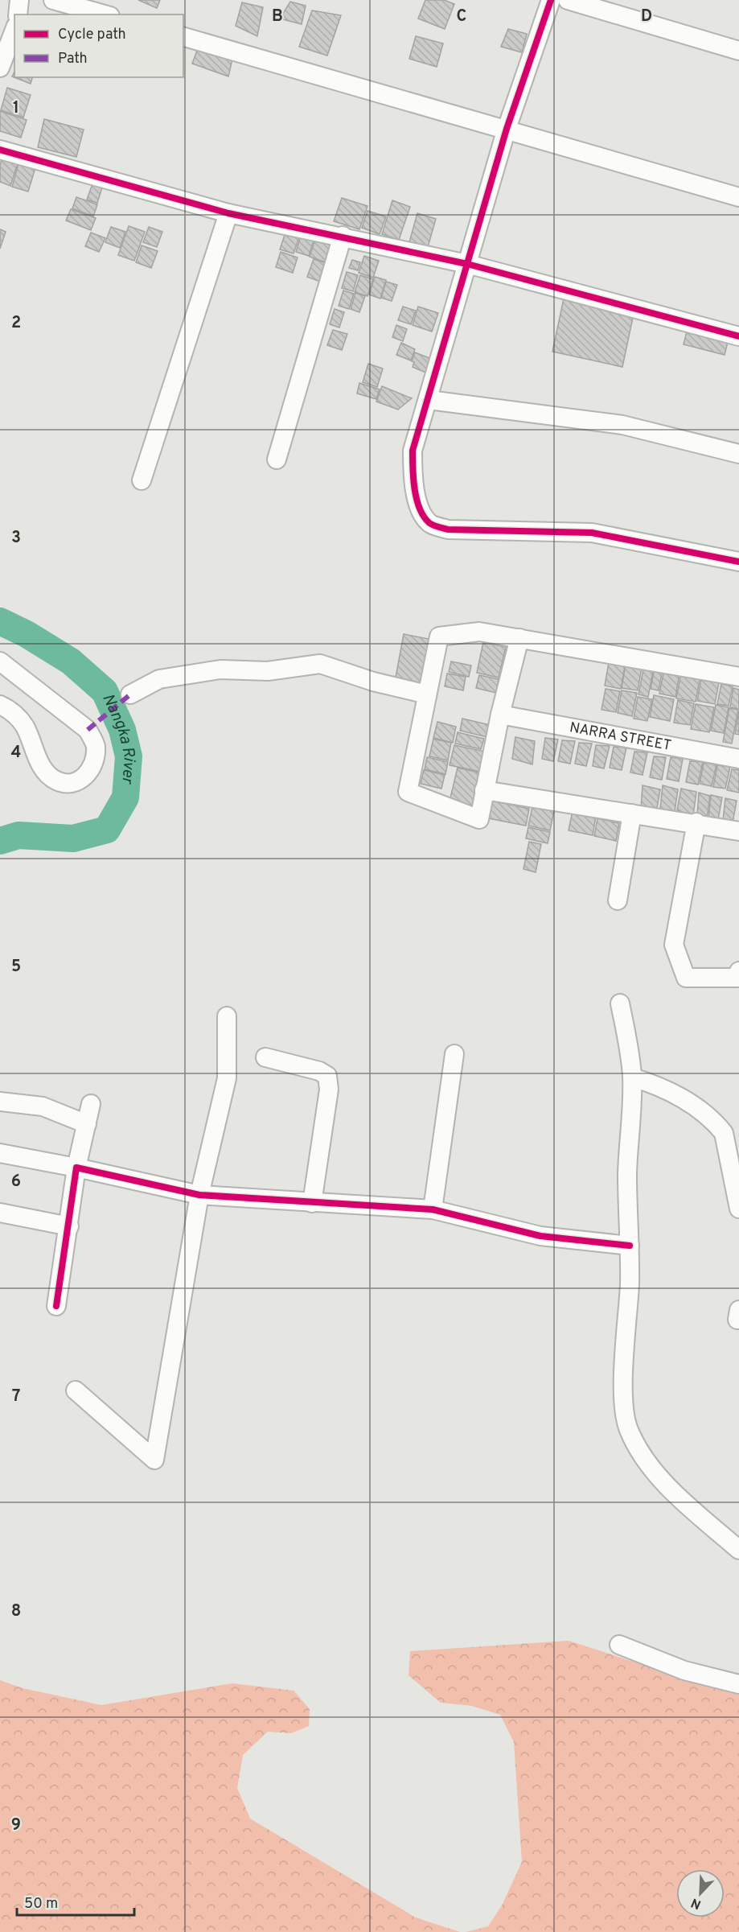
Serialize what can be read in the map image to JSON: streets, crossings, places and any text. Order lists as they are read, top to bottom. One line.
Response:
{"streets":{"street":["NARRA STREET"]},"water":["Nangka River"],"legend":["Cycle path","Path"],"scale_bar":"50 m","north":"bottom left","grid":{"columns":["B","C","D"],"rows":["1","2","3","4","5","6","7","8","9"]}}
